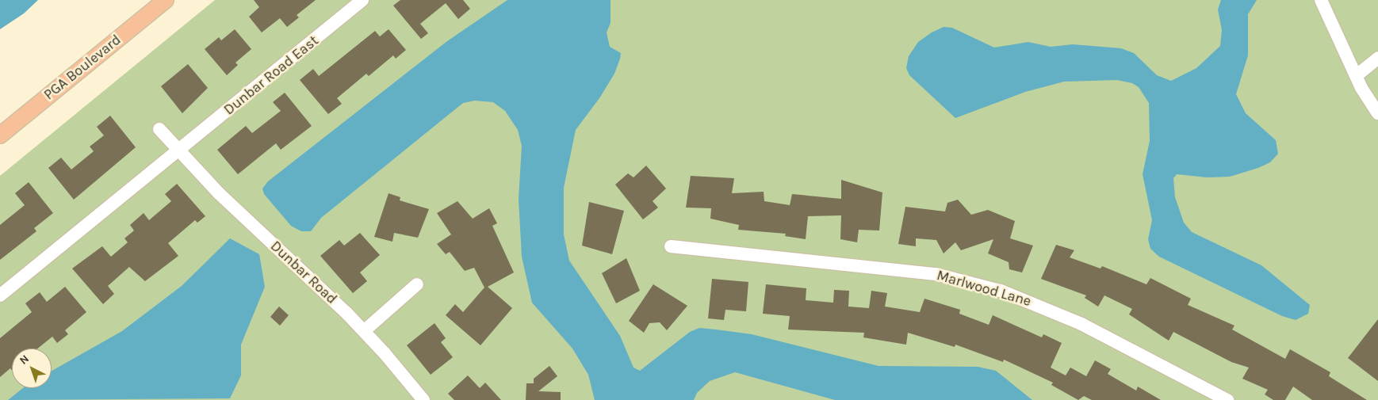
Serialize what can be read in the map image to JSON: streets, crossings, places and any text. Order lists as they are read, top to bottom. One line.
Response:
{"streets":{"main road":["PGA Boulevard"],"street":["Dunbar Road East","Dunbar Road","Marlwood Lane"]},"crossings":[["Dunbar Road East","Dunbar Road"]],"north":"top left"}
